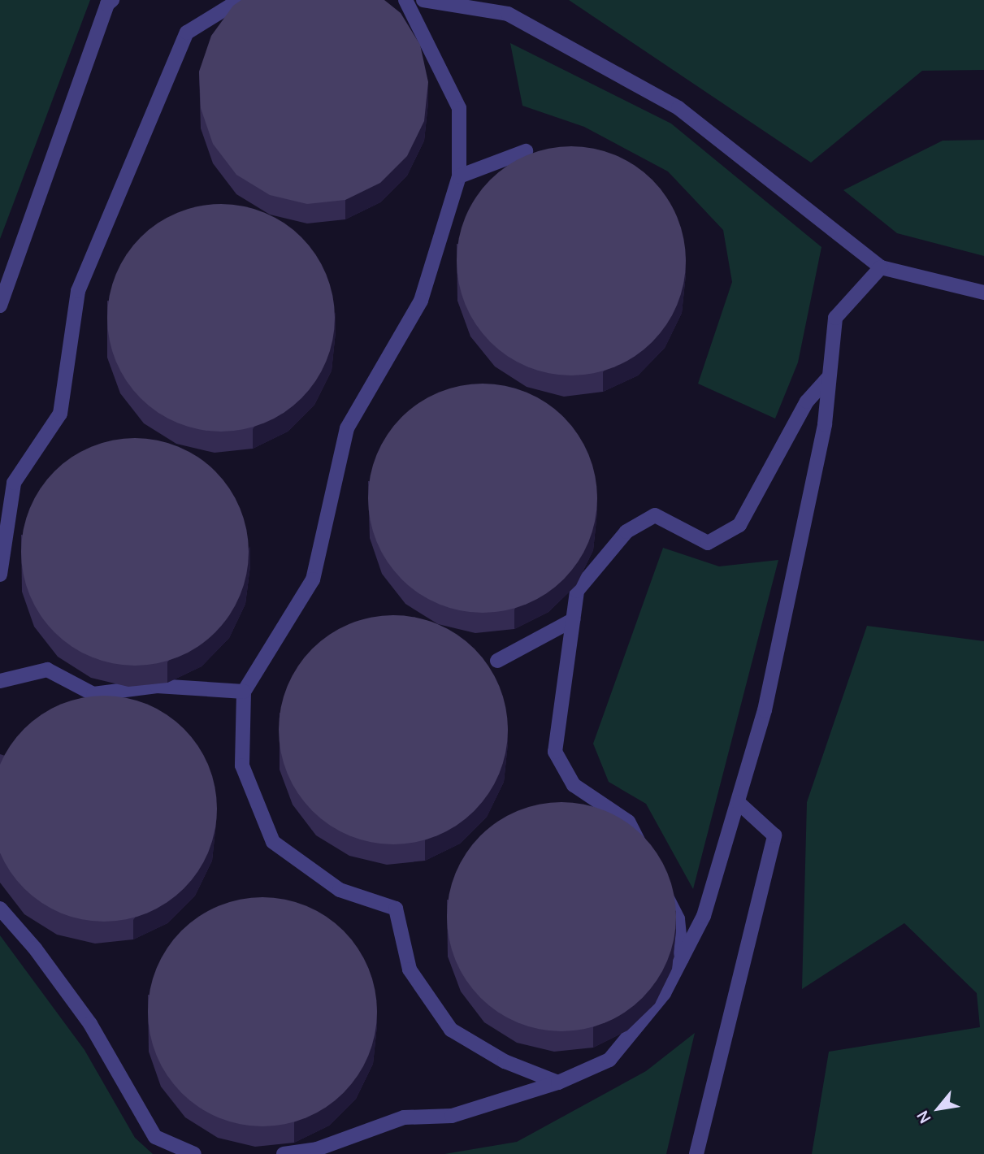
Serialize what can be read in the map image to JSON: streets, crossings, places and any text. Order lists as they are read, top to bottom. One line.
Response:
{"north":"bottom left"}
